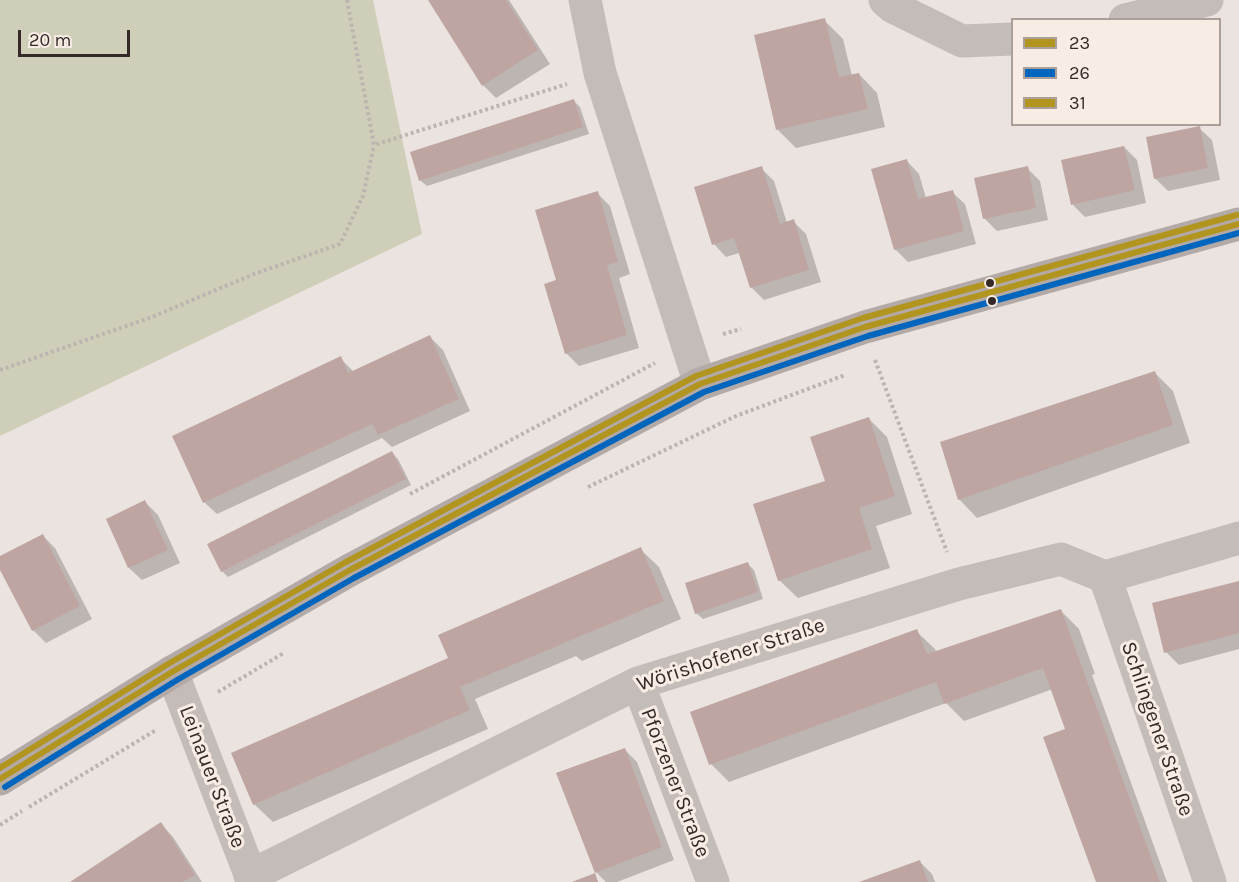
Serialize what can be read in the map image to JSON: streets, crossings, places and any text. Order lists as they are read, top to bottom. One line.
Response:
{"streets":{"street":["Wörishofener Straße","Schlingener Straße","Leinauer Straße","Pforzener Straße"]},"crossings":[["Wörishofener Straße","Schlingener Straße"],["Wörishofener Straße","Leinauer Straße"],["Wörishofener Straße","Pforzener Straße"]],"lines":["transit line 31","transit line 23","transit line 26"],"legend":["23","26","31"],"scale_bar":"20 m"}
